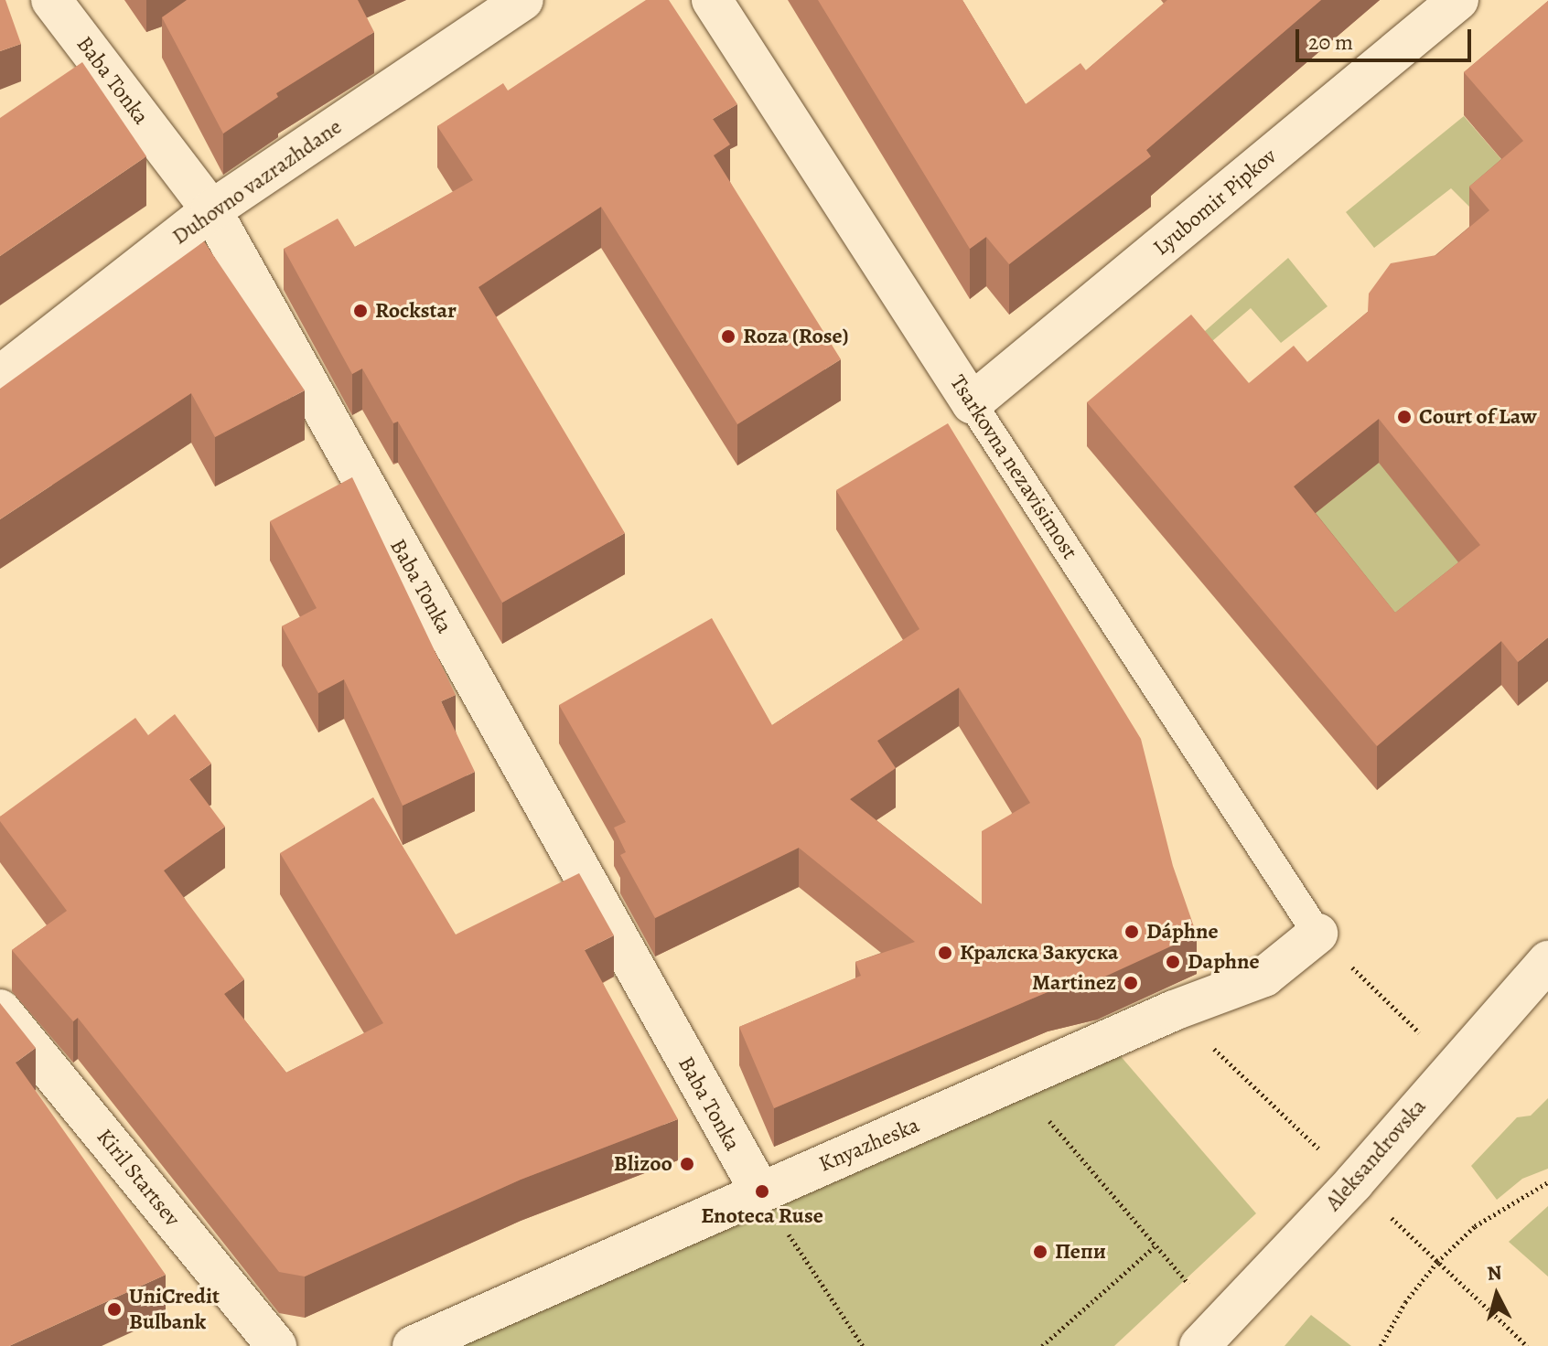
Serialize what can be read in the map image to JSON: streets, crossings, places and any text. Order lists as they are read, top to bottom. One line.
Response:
{"streets":{"street":["Baba Tonka","Duhovno vazrazhdane","Lyubomir Pipkov","Tsarkovna nezavisimost","Knyazheska","Aleksandrovska","Kiril Startsev"]},"crossings":[["Baba Tonka","Duhovno vazrazhdane"],["Baba Tonka","Knyazheska"],["Lyubomir Pipkov","Tsarkovna nezavisimost"],["Tsarkovna nezavisimost","Knyazheska"]],"places":["Rockstar","Roza (Rose)","Сourt of Law","Dáphne","Кралска Закуска","Daphne","Martinez","Blizoo","Enoteca Ruse","Пепи","UniCredit Bulbank"],"scale_bar":"20 m","north":"top"}
